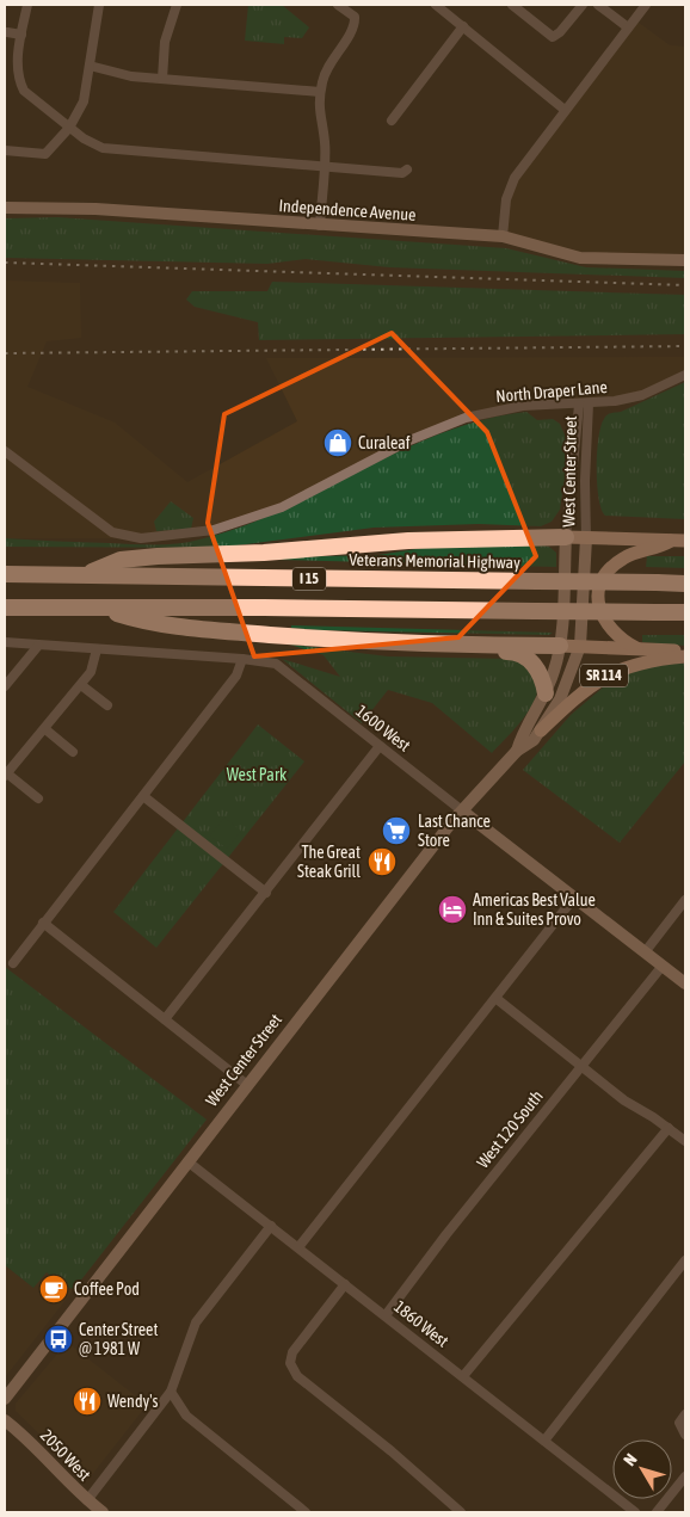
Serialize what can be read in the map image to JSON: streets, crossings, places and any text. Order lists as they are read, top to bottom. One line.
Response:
{"streets":{"highway":["Veterans Memorial Highway","I 15"],"main road":["Independence Avenue","West Center Street","SR 114","1600 West","2050 West"],"street":["North Draper Lane","West 120 South","1860 West"]},"crossings":[["North Draper Lane","West Center Street"],["West Center Street","SR 114"],["West Center Street","1600 West"],["West Center Street","1860 West"],["1600 West","West 120 South"],["West 120 South","1860 West"]],"parks":["West Park"],"places":{"shop":["Curaleaf"],"supermarket":["Last Chance Store"],"restaurant":["The Great Steak Grill","Wendy's"],"hotel":["Americas Best Value Inn & Suites Provo"],"cafe":["Coffee Pod"],"bus stop":["Center Street @ 1981 W"]},"north":"top left"}
